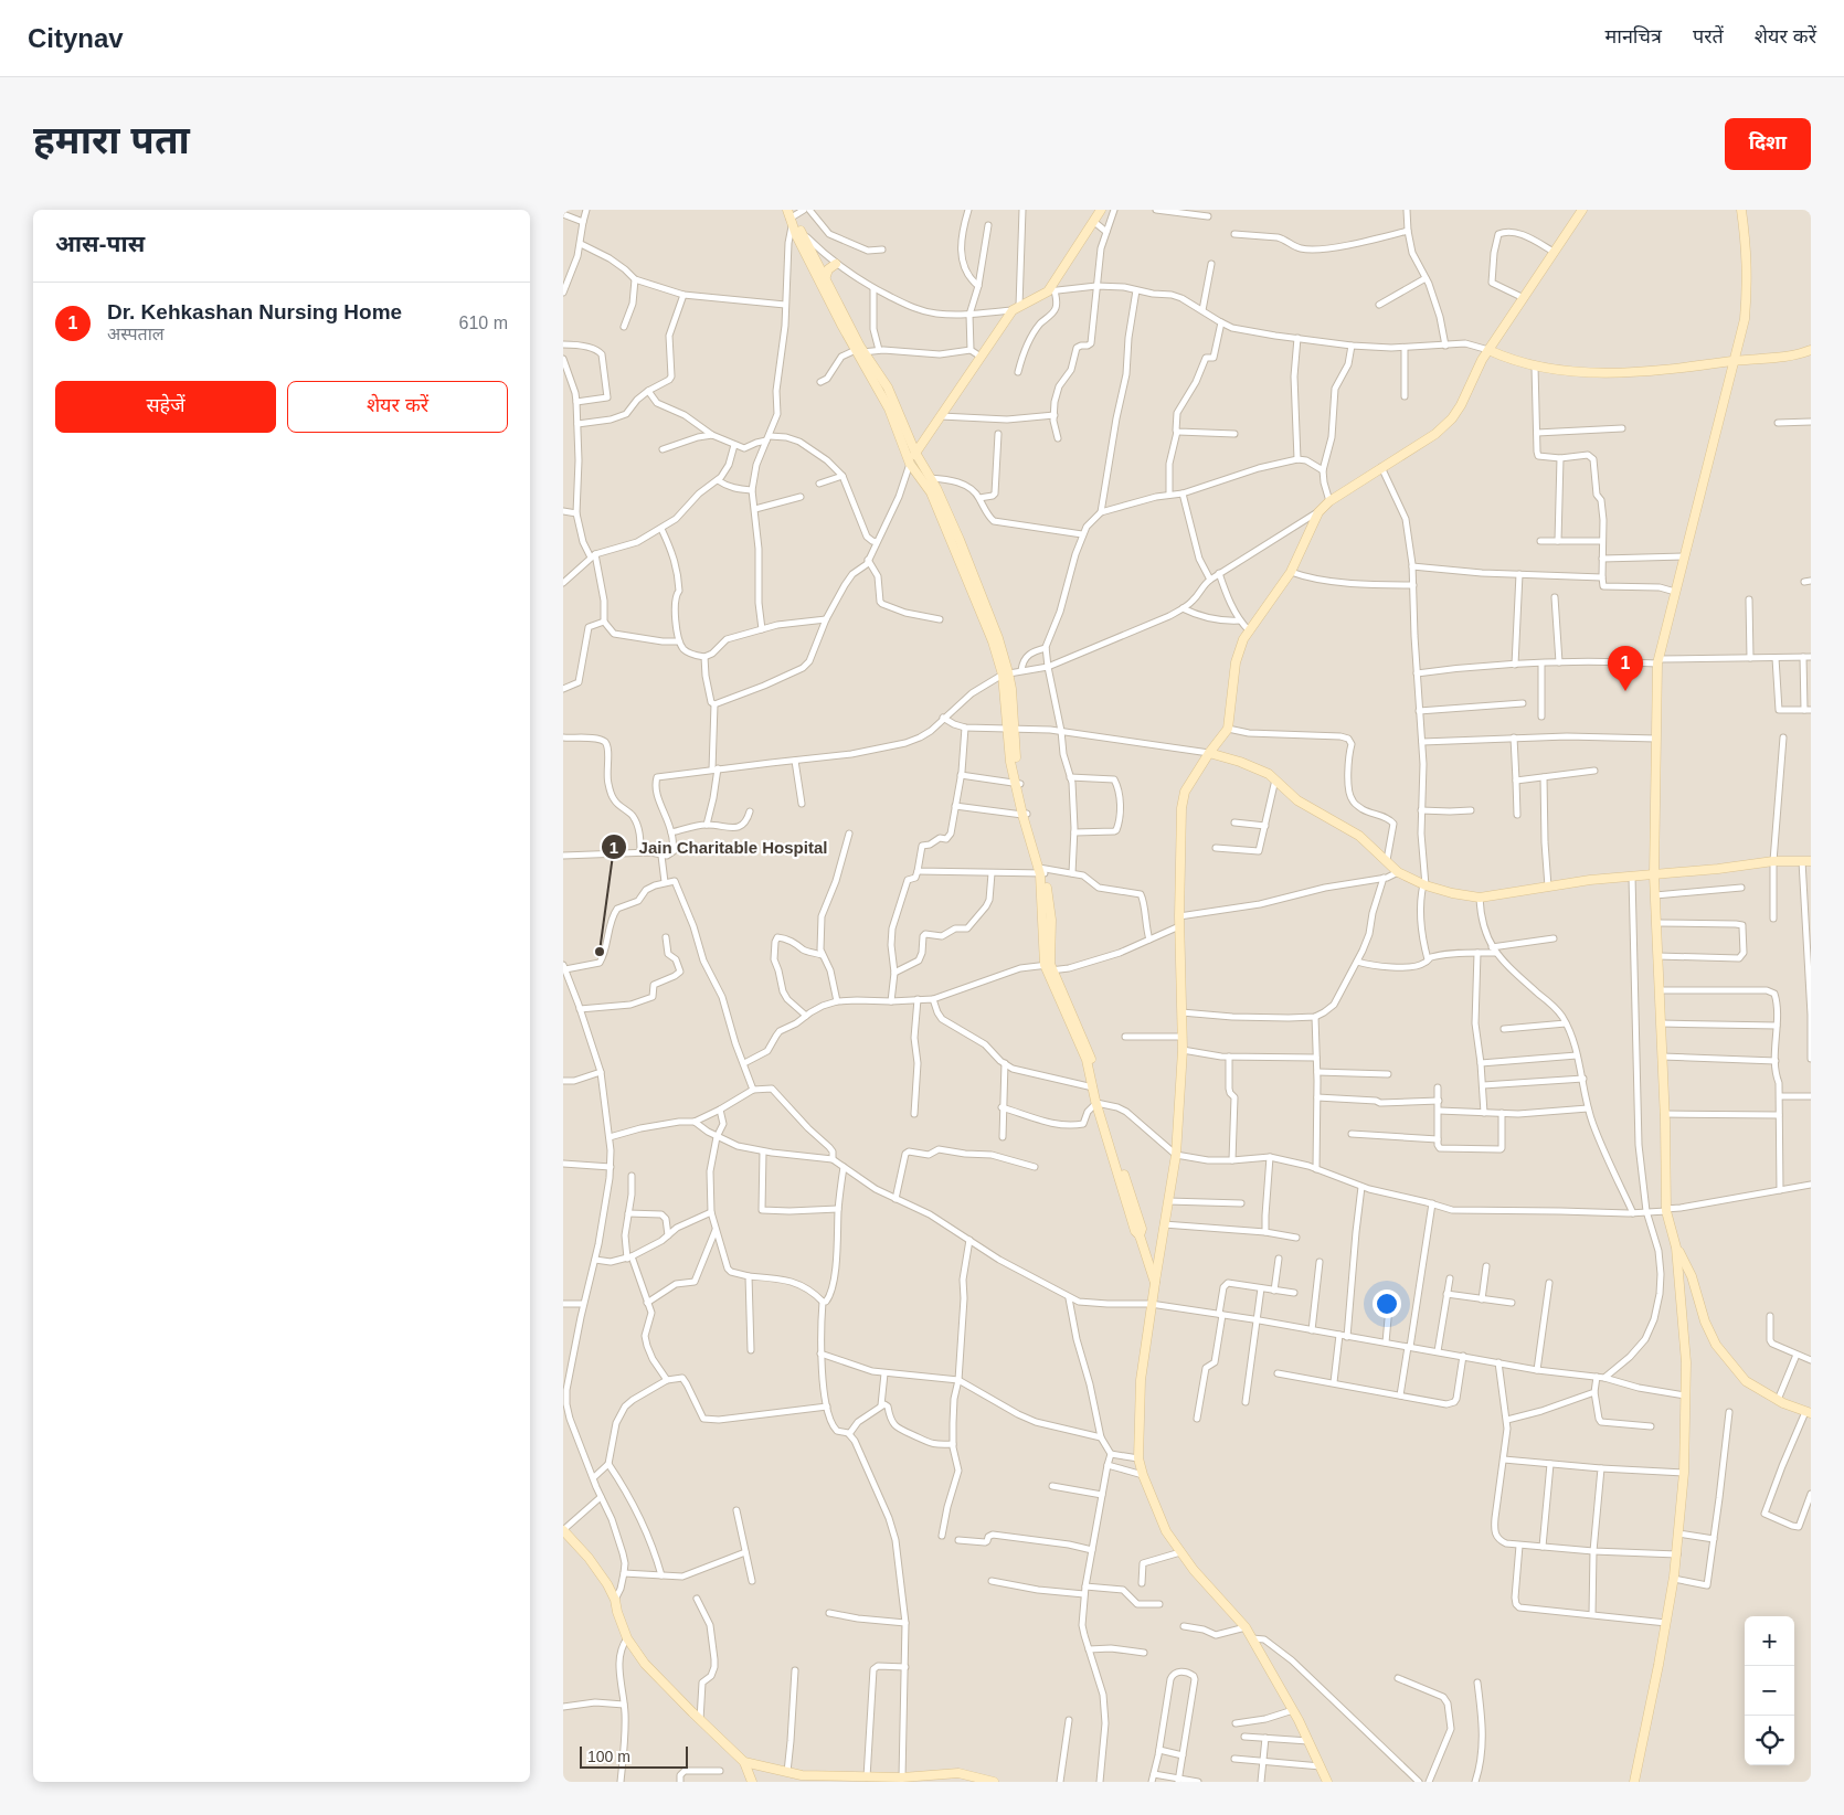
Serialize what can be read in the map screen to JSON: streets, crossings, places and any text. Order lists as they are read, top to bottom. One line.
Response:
{"places":["Jain Charitable Hospital"],"scale_bar":"100 m","page":{"header":"Citynav","nav":["मानचित्र","परतें","शेयर करें"],"title":"हमारा पता","buttons":["दिशा",["सहेजें","शेयर करें"]],"heading":"आस-पास","list":[{"mark":"1","name":"Dr. Kehkashan Nursing Home","note":"अस्पताल","value":"610 m"}],"pins":"1","map_buttons":["+","−"],"scale":"100 m"}}
